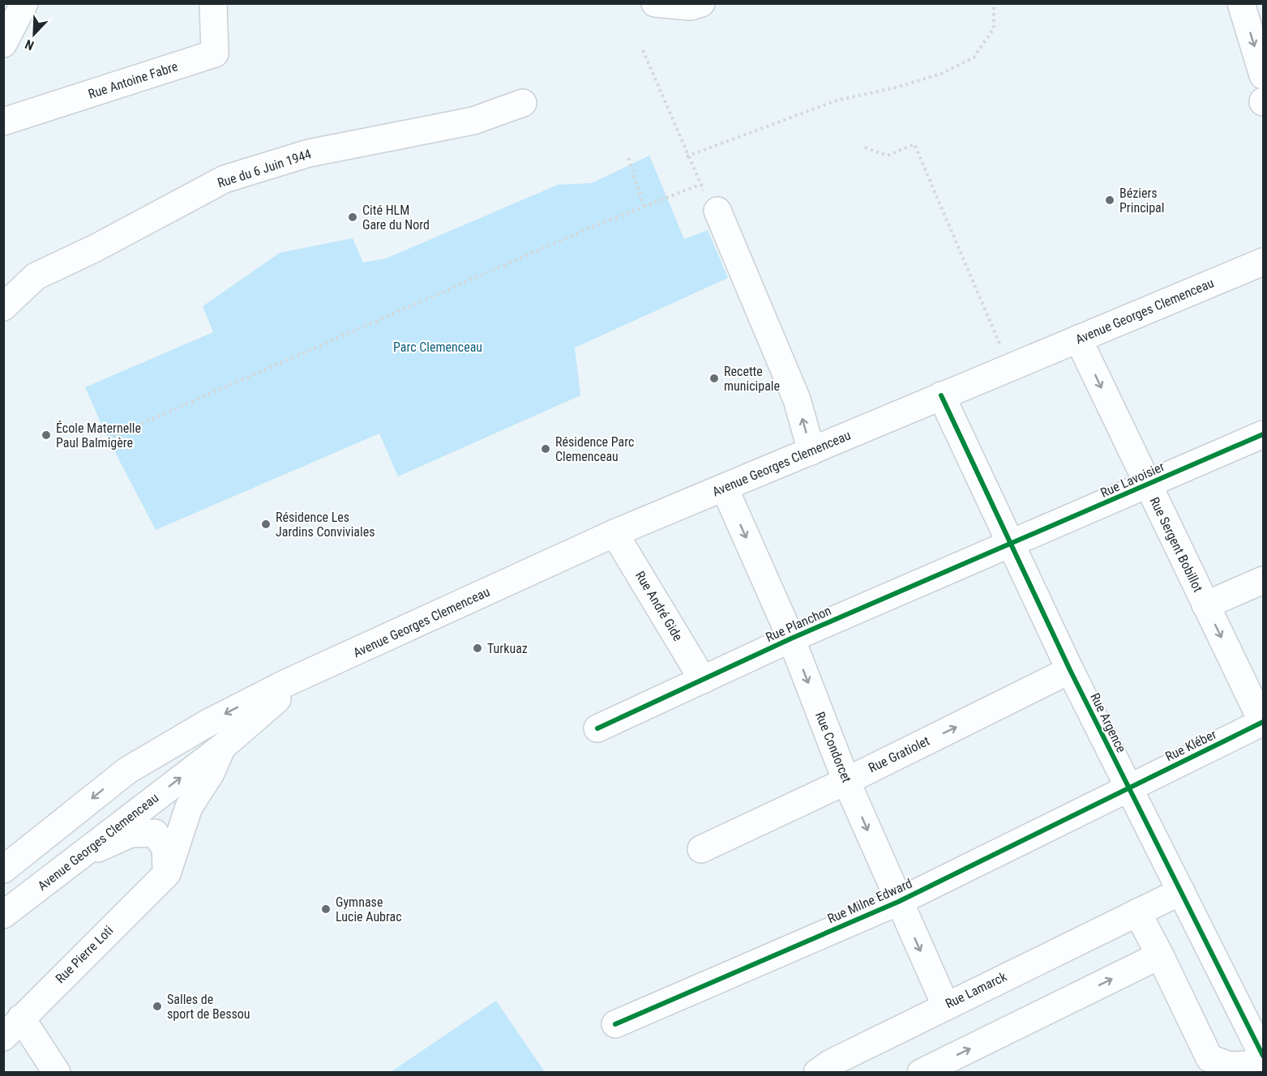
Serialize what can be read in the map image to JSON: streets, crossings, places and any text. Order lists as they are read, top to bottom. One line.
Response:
{"streets":{"street":["Rue Antoine Fabre","Rue du 6 Juin 1944","Avenue Georges Clemenceau","Rue Lavoisier","Rue Sergent Bobillot","Rue André Gide","Rue Planchon","Rue Argence","Rue Kléber","Rue Condorcet","Rue Gratiolet","Rue Milne Edward","Rue Pierre Loti","Rue Lamarck"]},"crossings":[["Avenue Georges Clemenceau","Rue Sergent Bobillot"],["Avenue Georges Clemenceau","Rue André Gide"],["Avenue Georges Clemenceau","Rue Argence"],["Avenue Georges Clemenceau","Rue Condorcet"],["Avenue Georges Clemenceau","Rue Pierre Loti"],["Rue Lavoisier","Rue Sergent Bobillot"],["Rue Lavoisier","Rue Planchon"],["Rue Lavoisier","Rue Argence"],["Rue Sergent Bobillot","Rue Kléber"],["Rue André Gide","Rue Planchon"],["Rue Planchon","Rue Argence"],["Rue Planchon","Rue Condorcet"],["Rue Argence","Rue Kléber"],["Rue Argence","Rue Gratiolet"],["Rue Argence","Rue Milne Edward"],["Rue Argence","Rue Lamarck"],["Rue Kléber","Rue Milne Edward"],["Rue Condorcet","Rue Gratiolet"],["Rue Condorcet","Rue Milne Edward"],["Rue Condorcet","Rue Lamarck"]],"one_way":["Rue Sergent Bobillot","Rue Condorcet","Rue Gratiolet"],"parks":["Parc Clemenceau"],"places":["Béziers Principal","Cité HLM Gare du Nord","Recette municipale","École Maternelle Paul Balmigère","Résidence Parc Clemenceau","Résidence Les Jardins Conviviales","Turkuaz","Gymnase Lucie Aubrac","Salles de sport de Bessou"],"north":"bottom left"}
